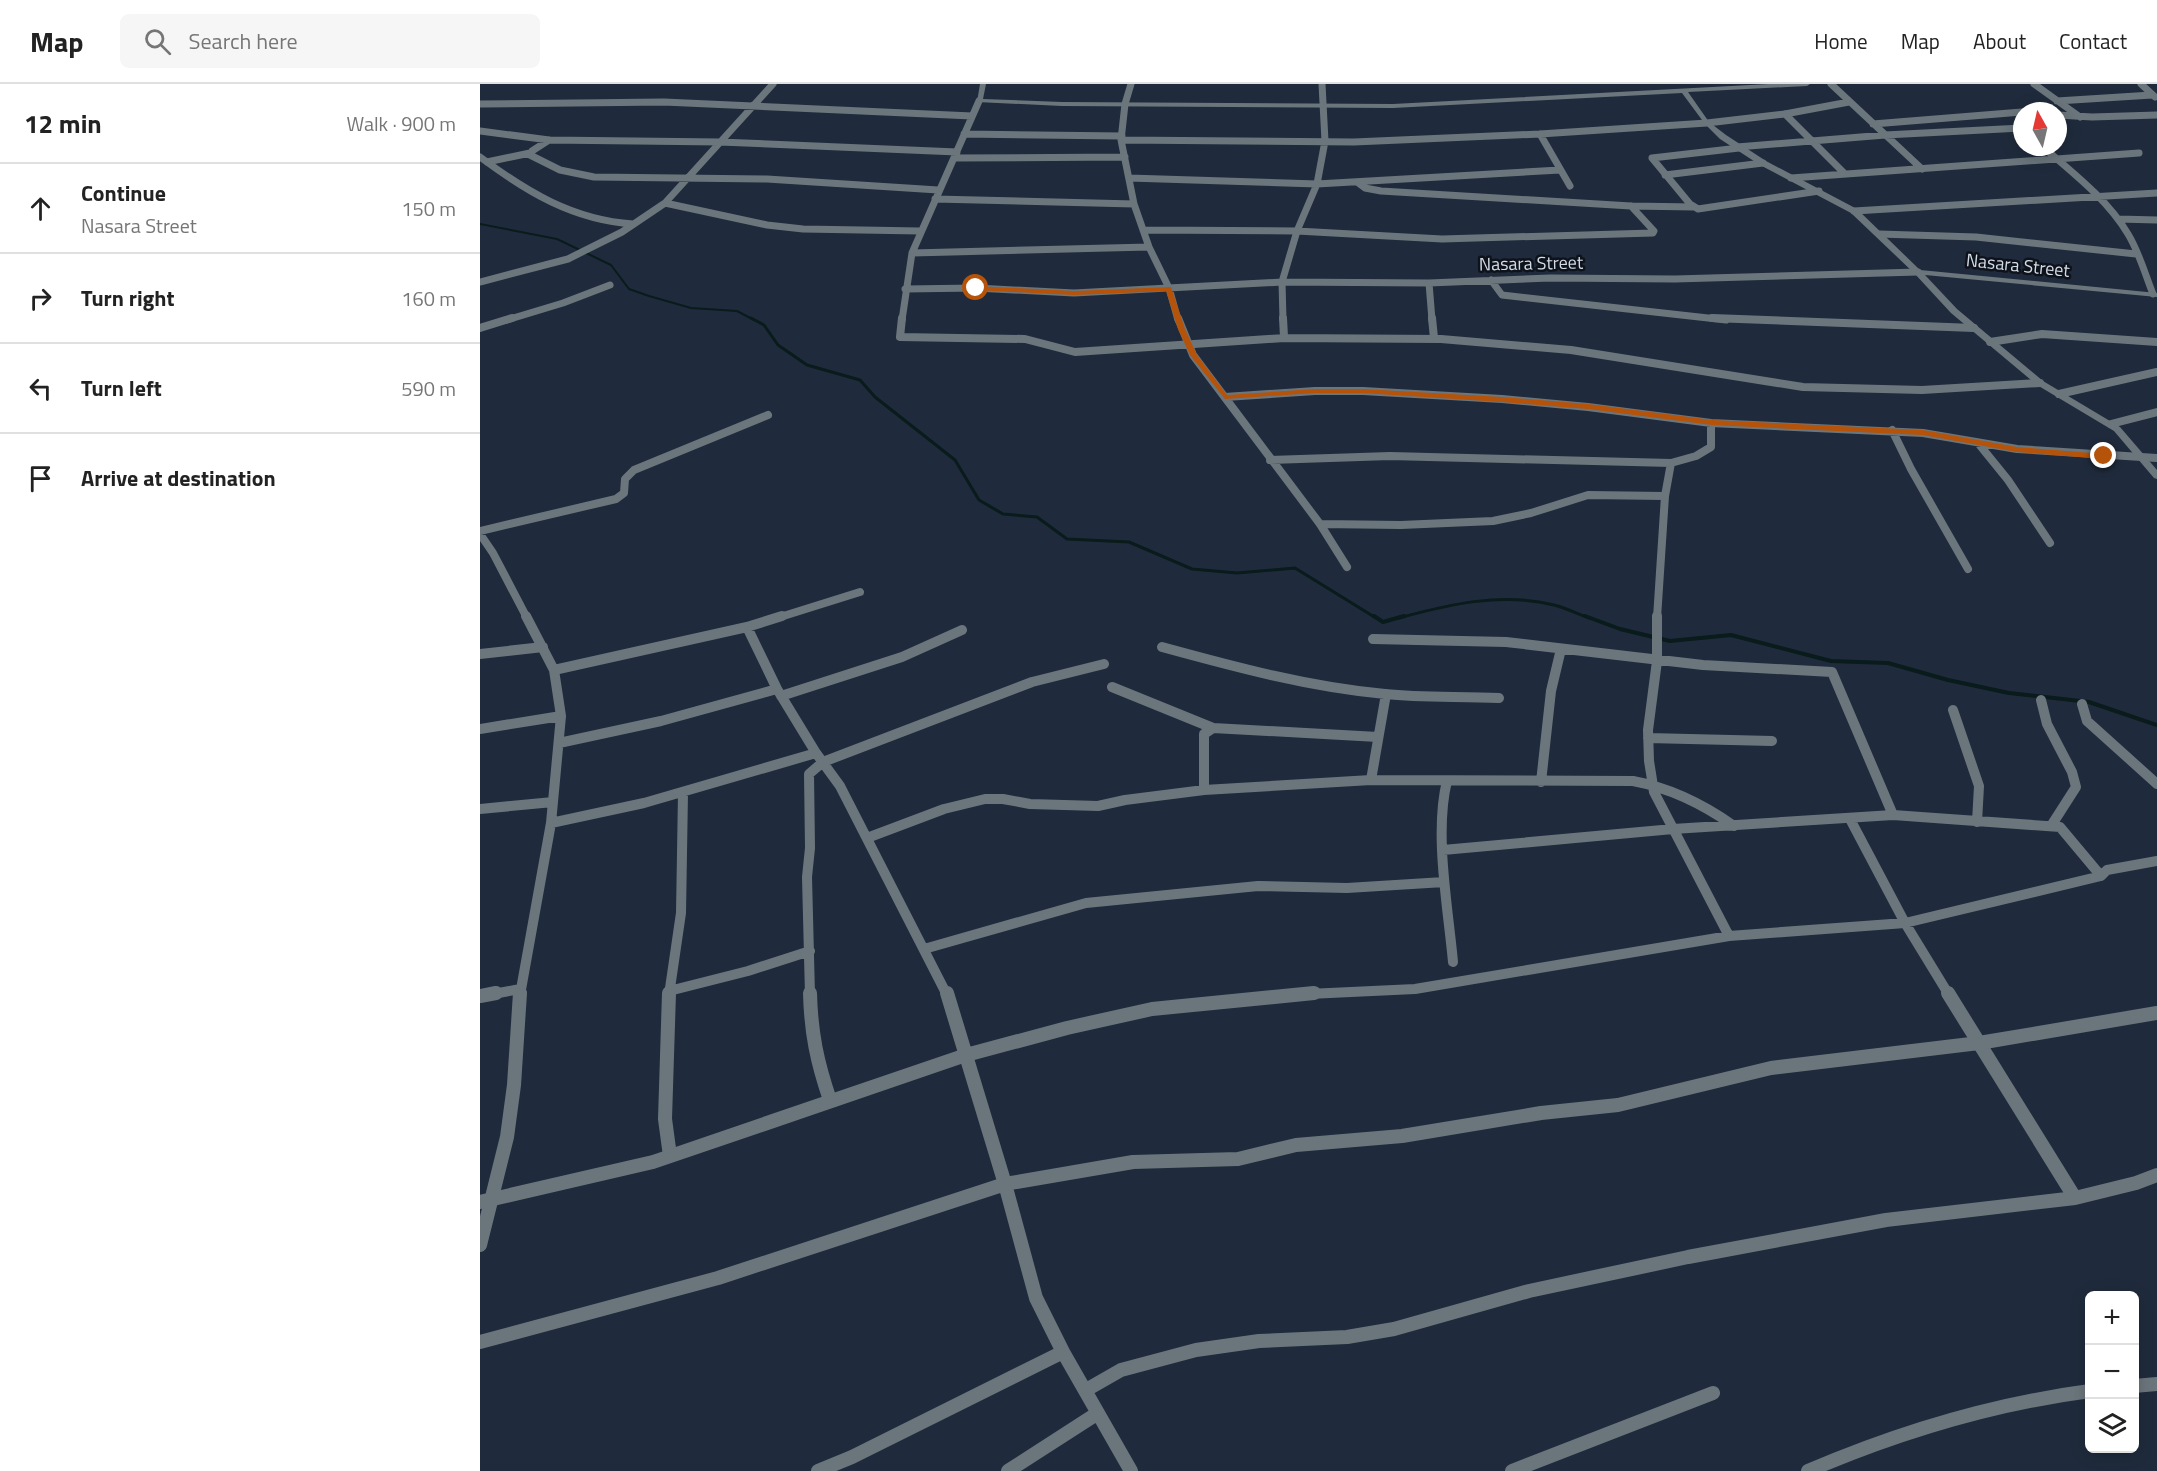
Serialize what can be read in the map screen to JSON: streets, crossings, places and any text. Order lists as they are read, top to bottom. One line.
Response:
{"streets":{"street":["Nasara Street"]},"north":"top","page":{"header":"Map","search":"Search here","nav":["Home","Map","About","Contact"],"heading":["12 min","Walk · 900 m"],"list":[["Continue","Nasara Street","150 m"],["Turn right","160 m"],["Turn left","590 m"],"Arrive at destination"],"map_buttons":["+","−"]}}
